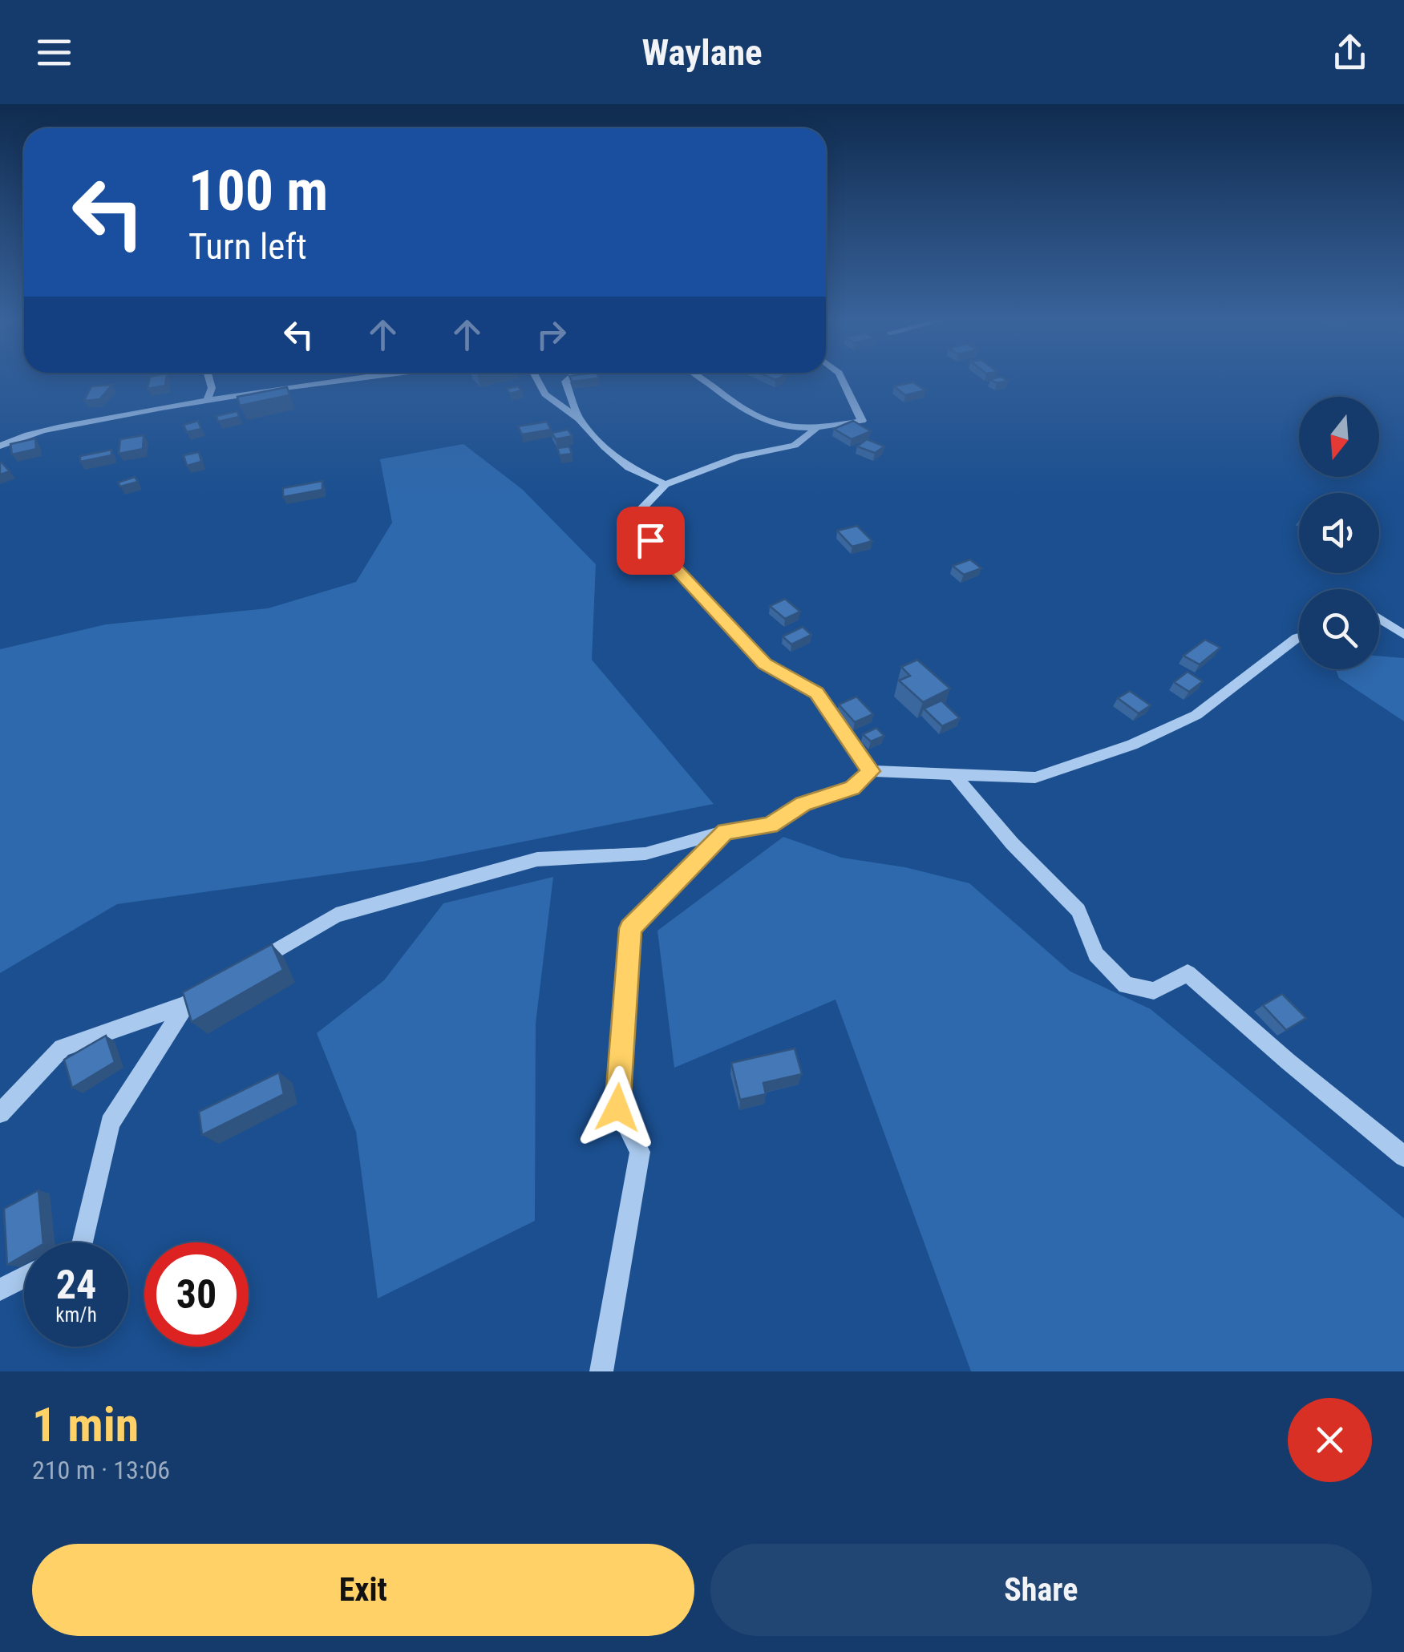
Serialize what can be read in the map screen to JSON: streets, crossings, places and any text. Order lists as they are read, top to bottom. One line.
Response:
{"north":"bottom","page":{"header":"Waylane","turn":["100 m","Turn left"],"speed":"24 km/h","limit":"30","heading":["1 min","210 m · 13:06"],"buttons":["Exit","Share"]}}
